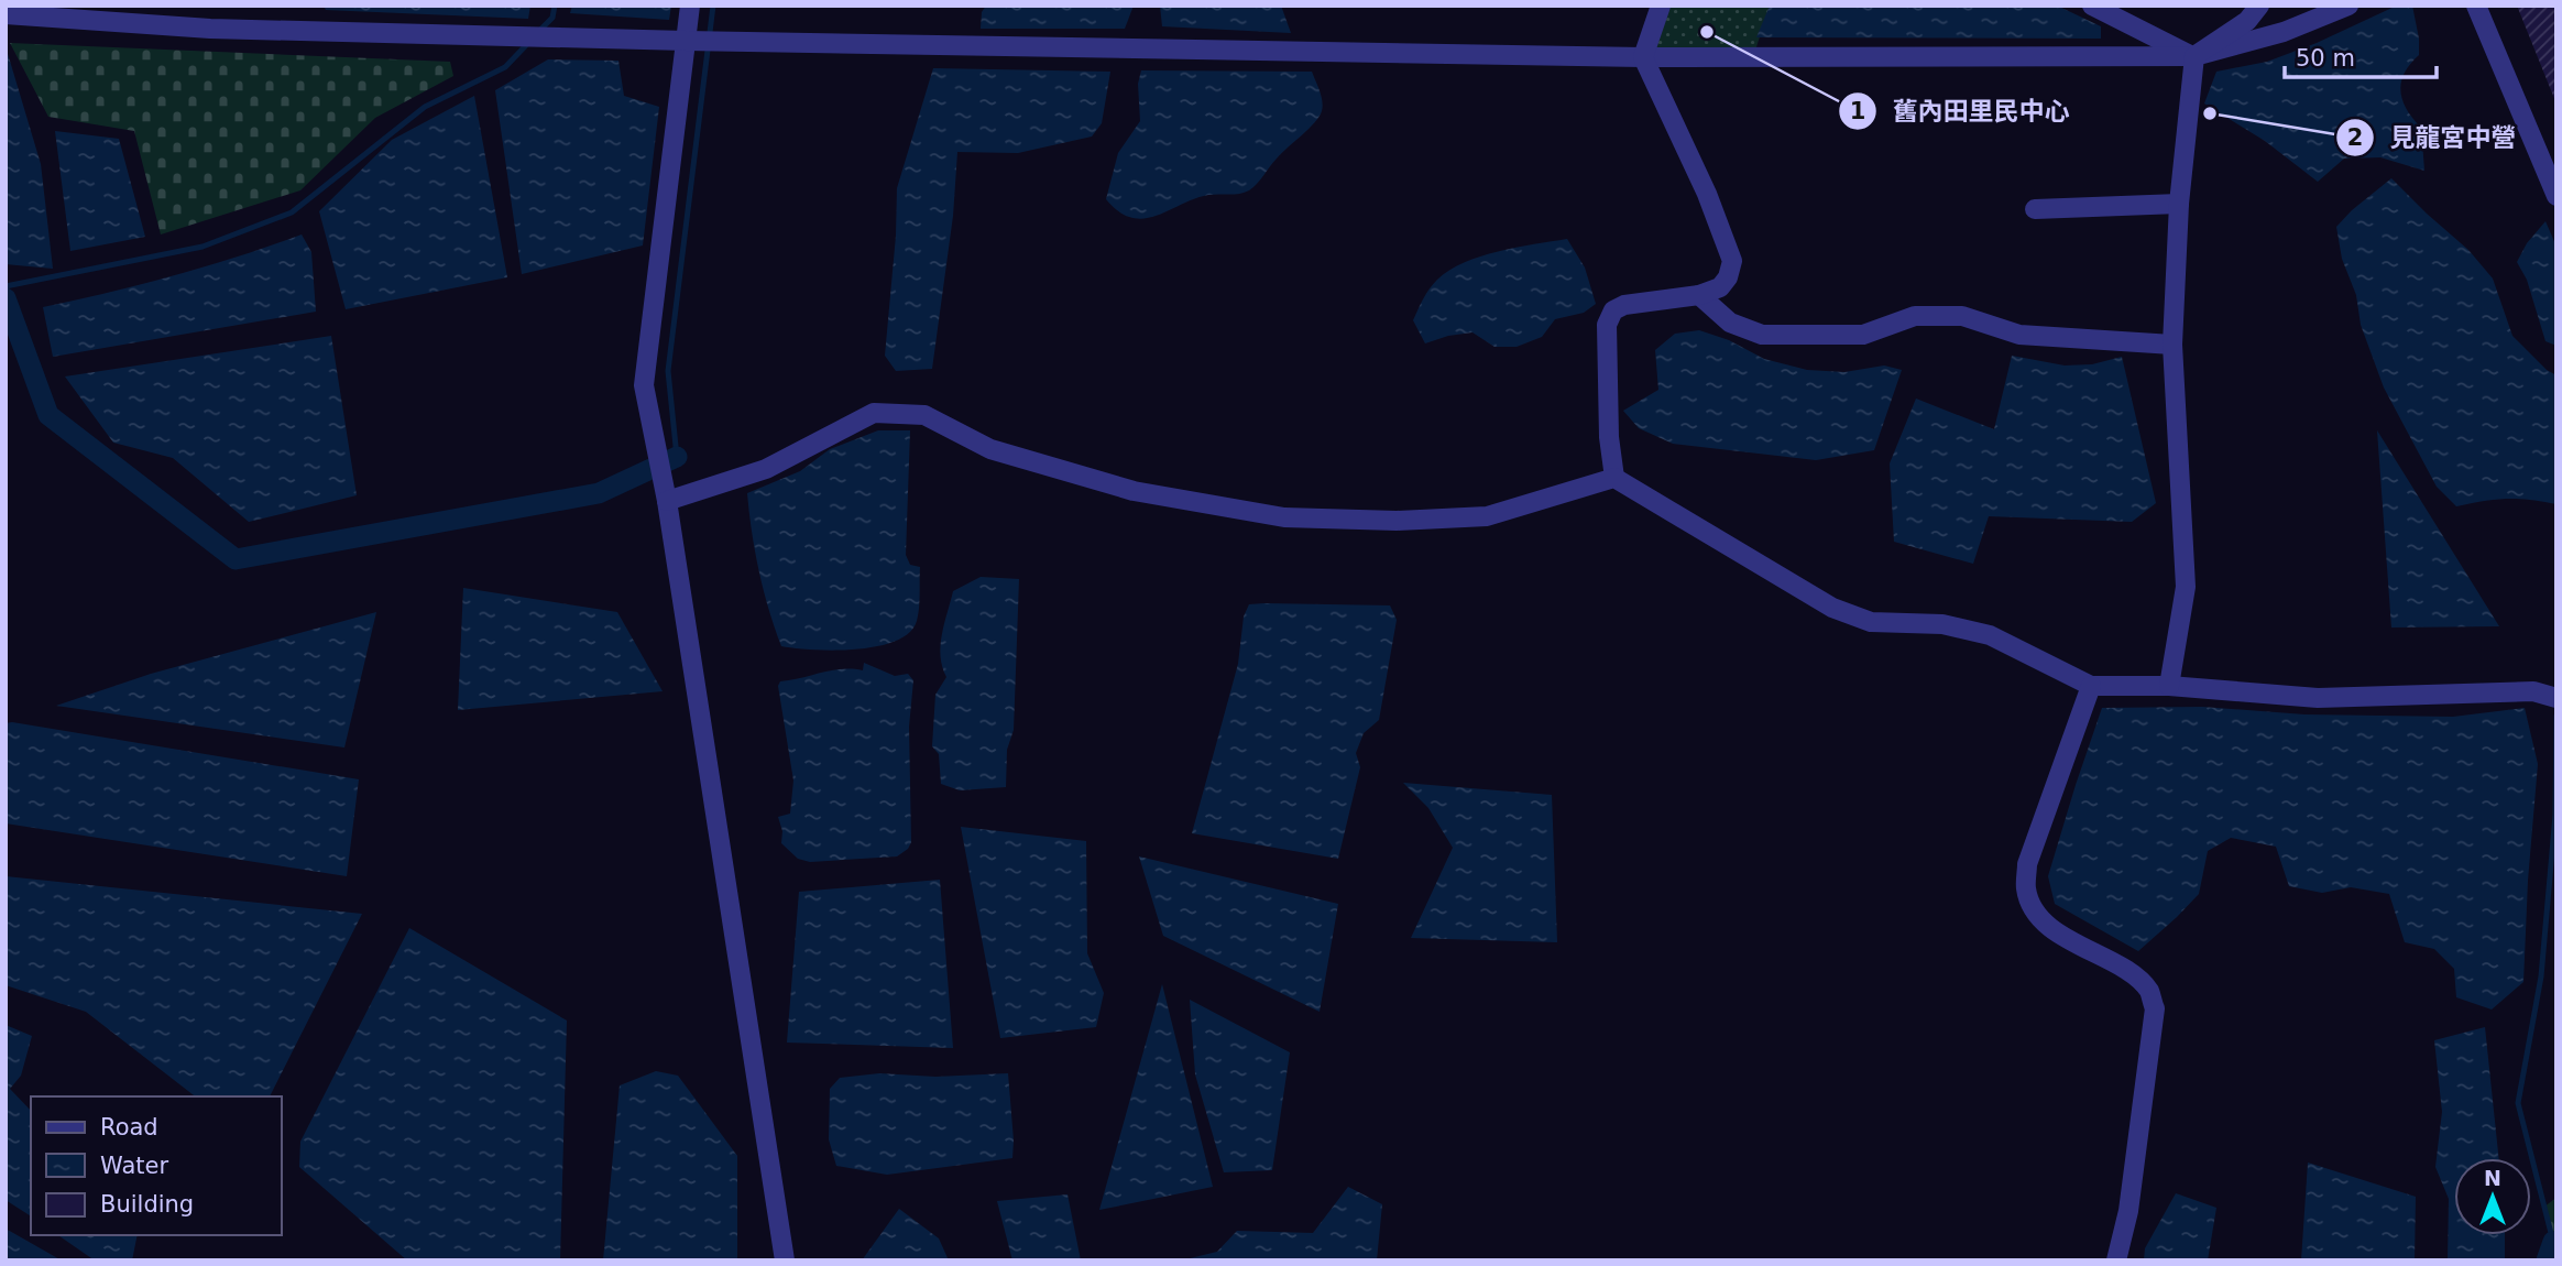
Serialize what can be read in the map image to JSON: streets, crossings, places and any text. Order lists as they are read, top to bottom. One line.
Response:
{"places":["舊內田里民中心","見龍宮中營"],"legend":["Road","Water","Building"],"scale_bar":"50 m","north":"top"}
